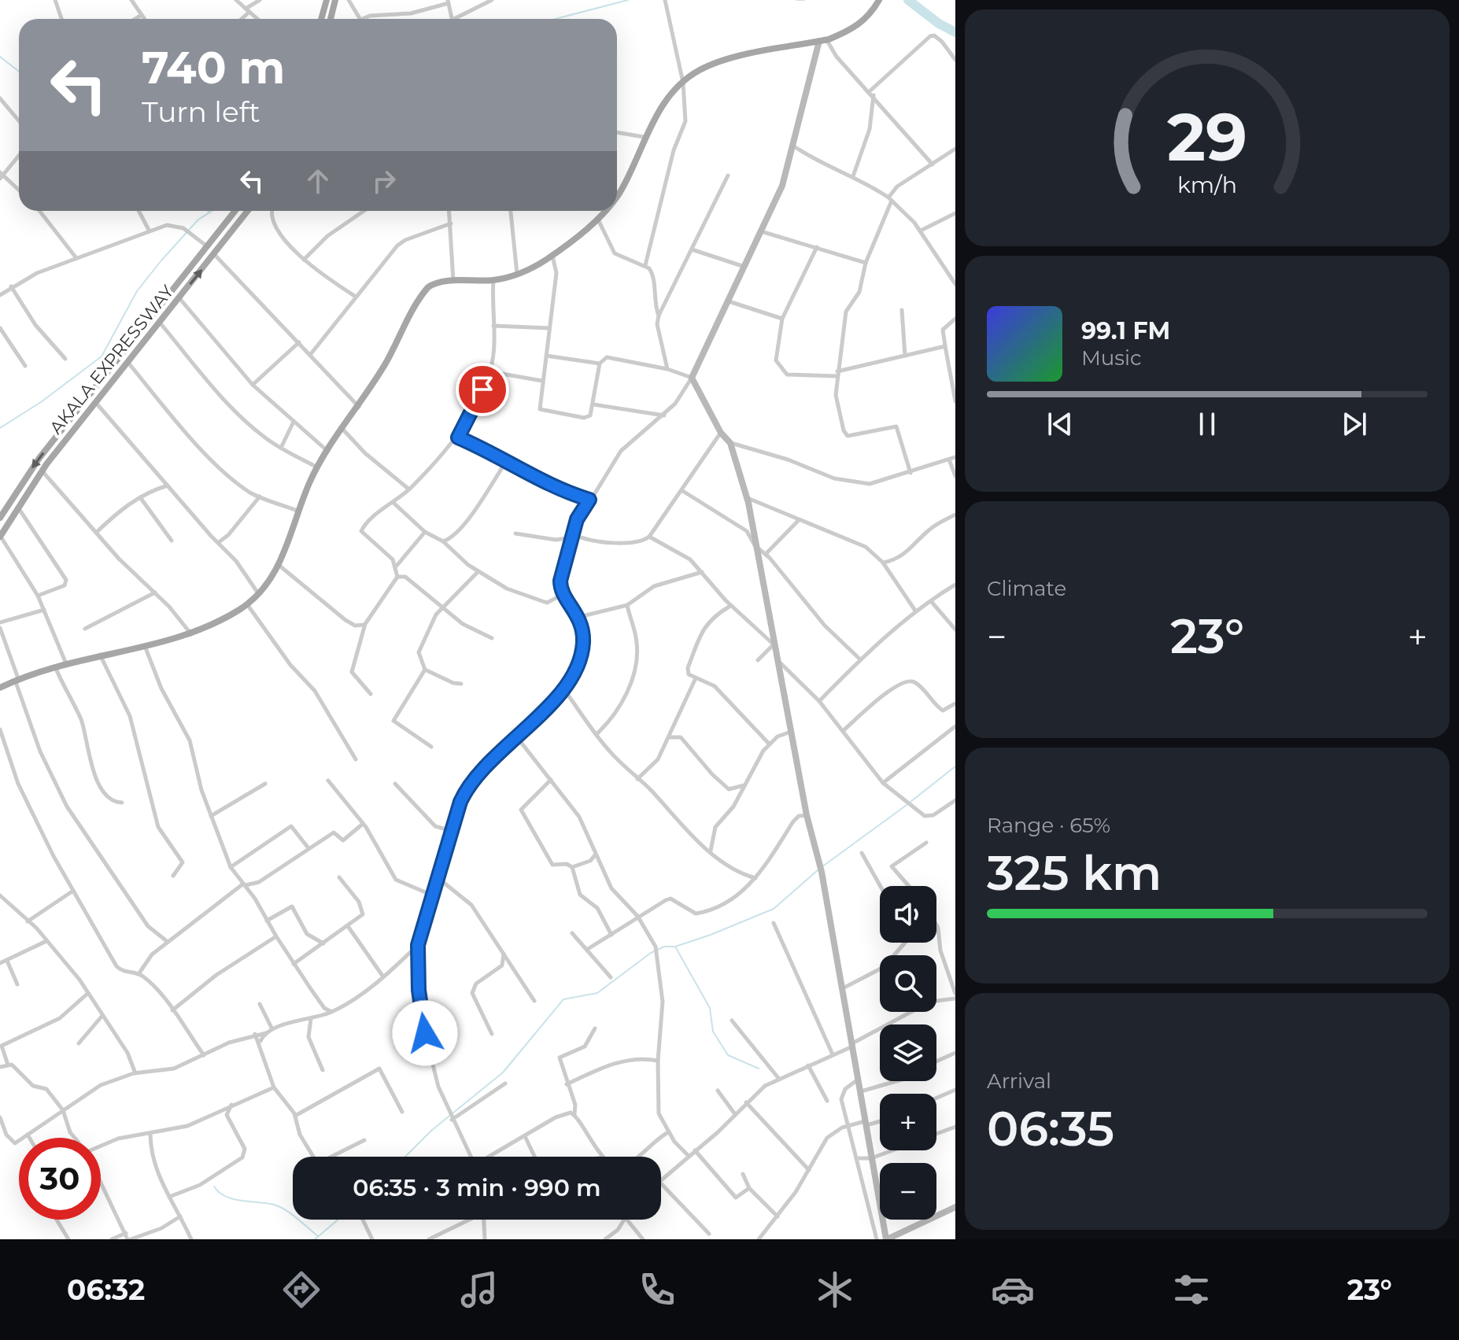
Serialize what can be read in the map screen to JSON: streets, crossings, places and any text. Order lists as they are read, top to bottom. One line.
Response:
{"streets":{"main road":["AKALA EXPRESSWAY"]},"page":{"turn":["740 m","Turn left"],"song":["99.1 FM","Music"],"tile":["Climate",["Range · 65%","325 km"],["Arrival","06:35"]],"heat":["−","23°","+"],"map_buttons":["+","−"],"limit":"30","trip":"06:35 · 3 min · 990 m","tabs":["06:32","23°"],"gauge":["29","km/h"]}}
